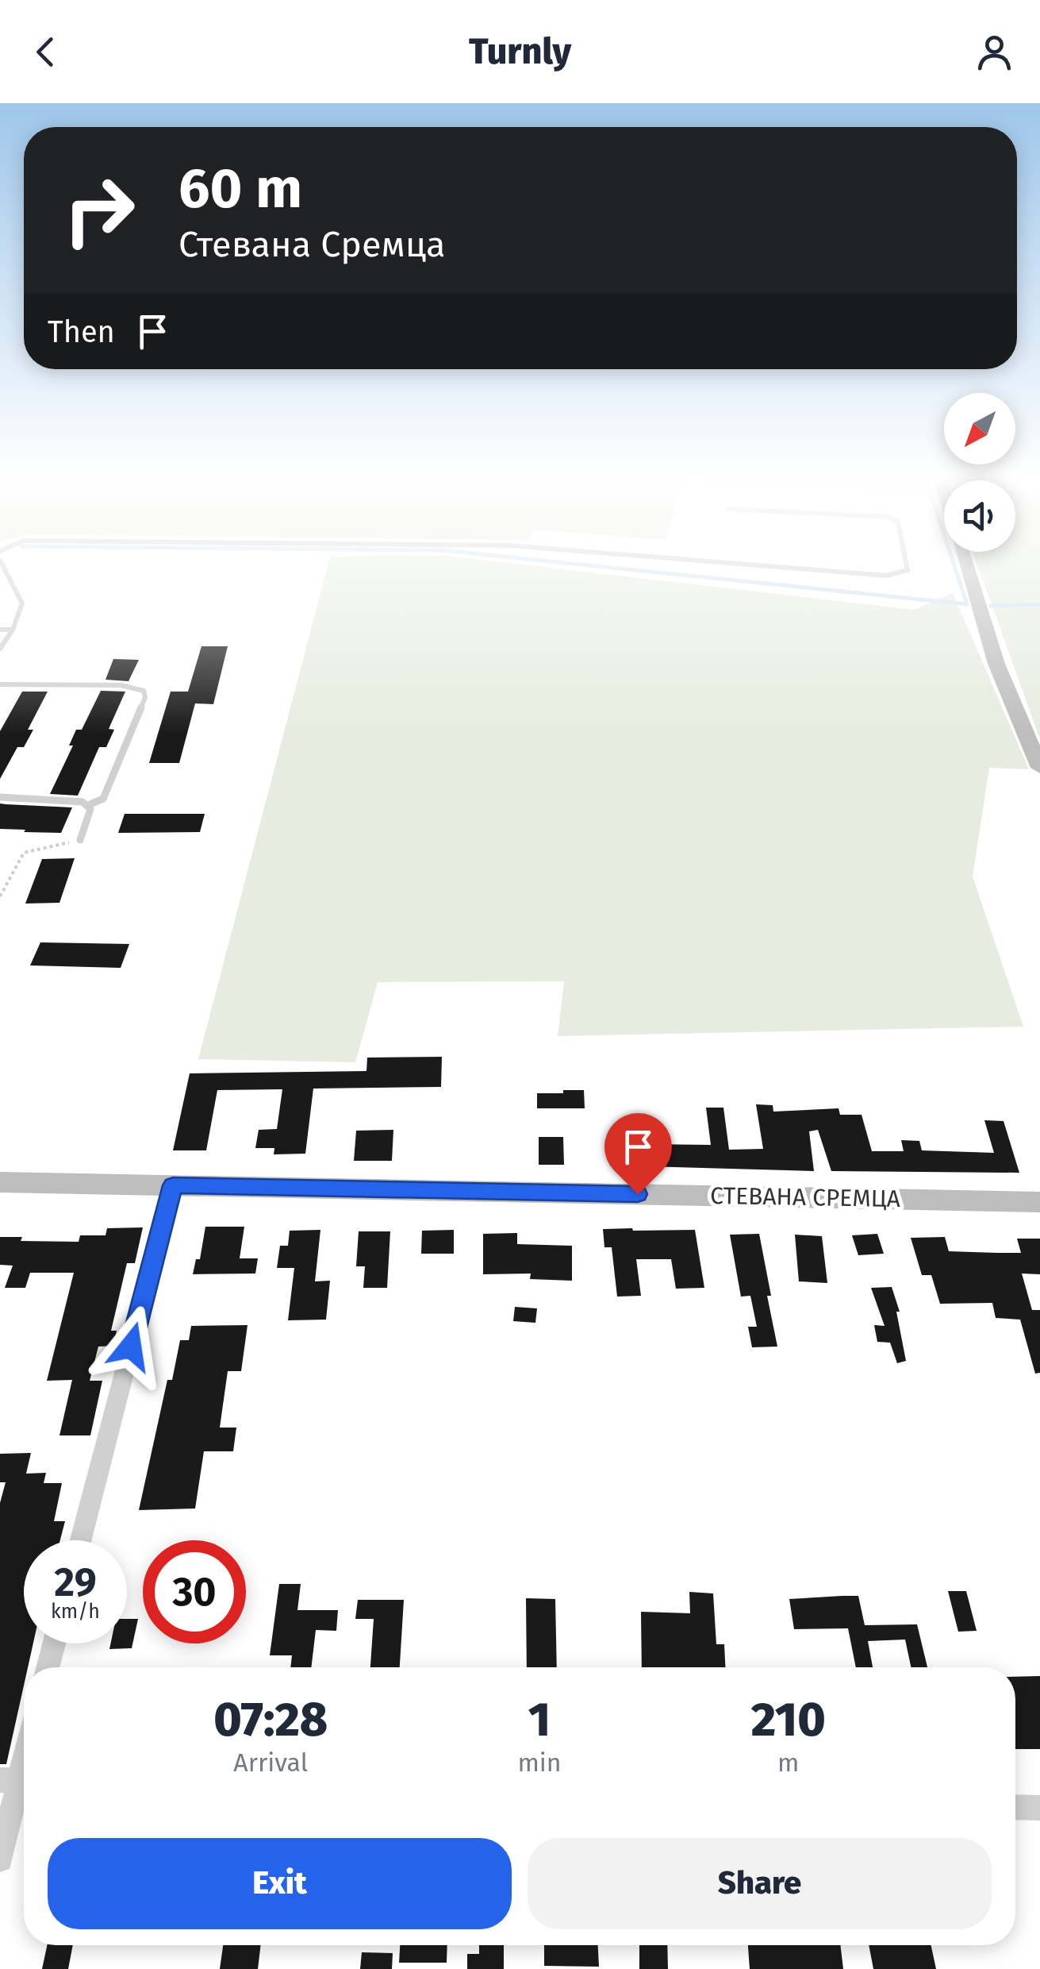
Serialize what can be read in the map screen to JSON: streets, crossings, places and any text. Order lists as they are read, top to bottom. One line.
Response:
{"streets":{"main road":["СТЕВАНА СРЕМЦА"]},"north":"bottom left","page":{"header":"Turnly","turn":["60 m","Стевана Сремца"],"then":"Then","speed":"29 km/h","limit":"30","eta":["07:28","Arrival","1","min","210","m"],"buttons":["Exit","Share"]}}
